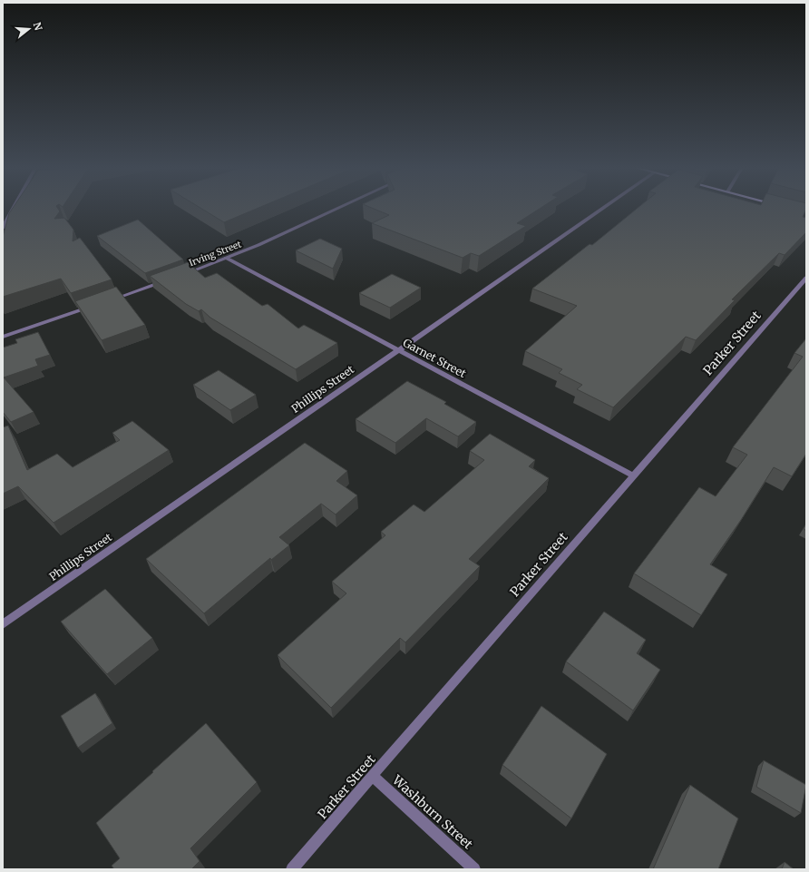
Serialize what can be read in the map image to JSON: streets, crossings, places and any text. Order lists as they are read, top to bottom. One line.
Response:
{"streets":{"street":["Irving Street","Parker Street","Garnet Street","Phillips Street","Washburn Street"]},"crossings":[["Irving Street","Garnet Street"],["Parker Street","Garnet Street"],["Parker Street","Washburn Street"],["Garnet Street","Phillips Street"]],"north":"right"}
